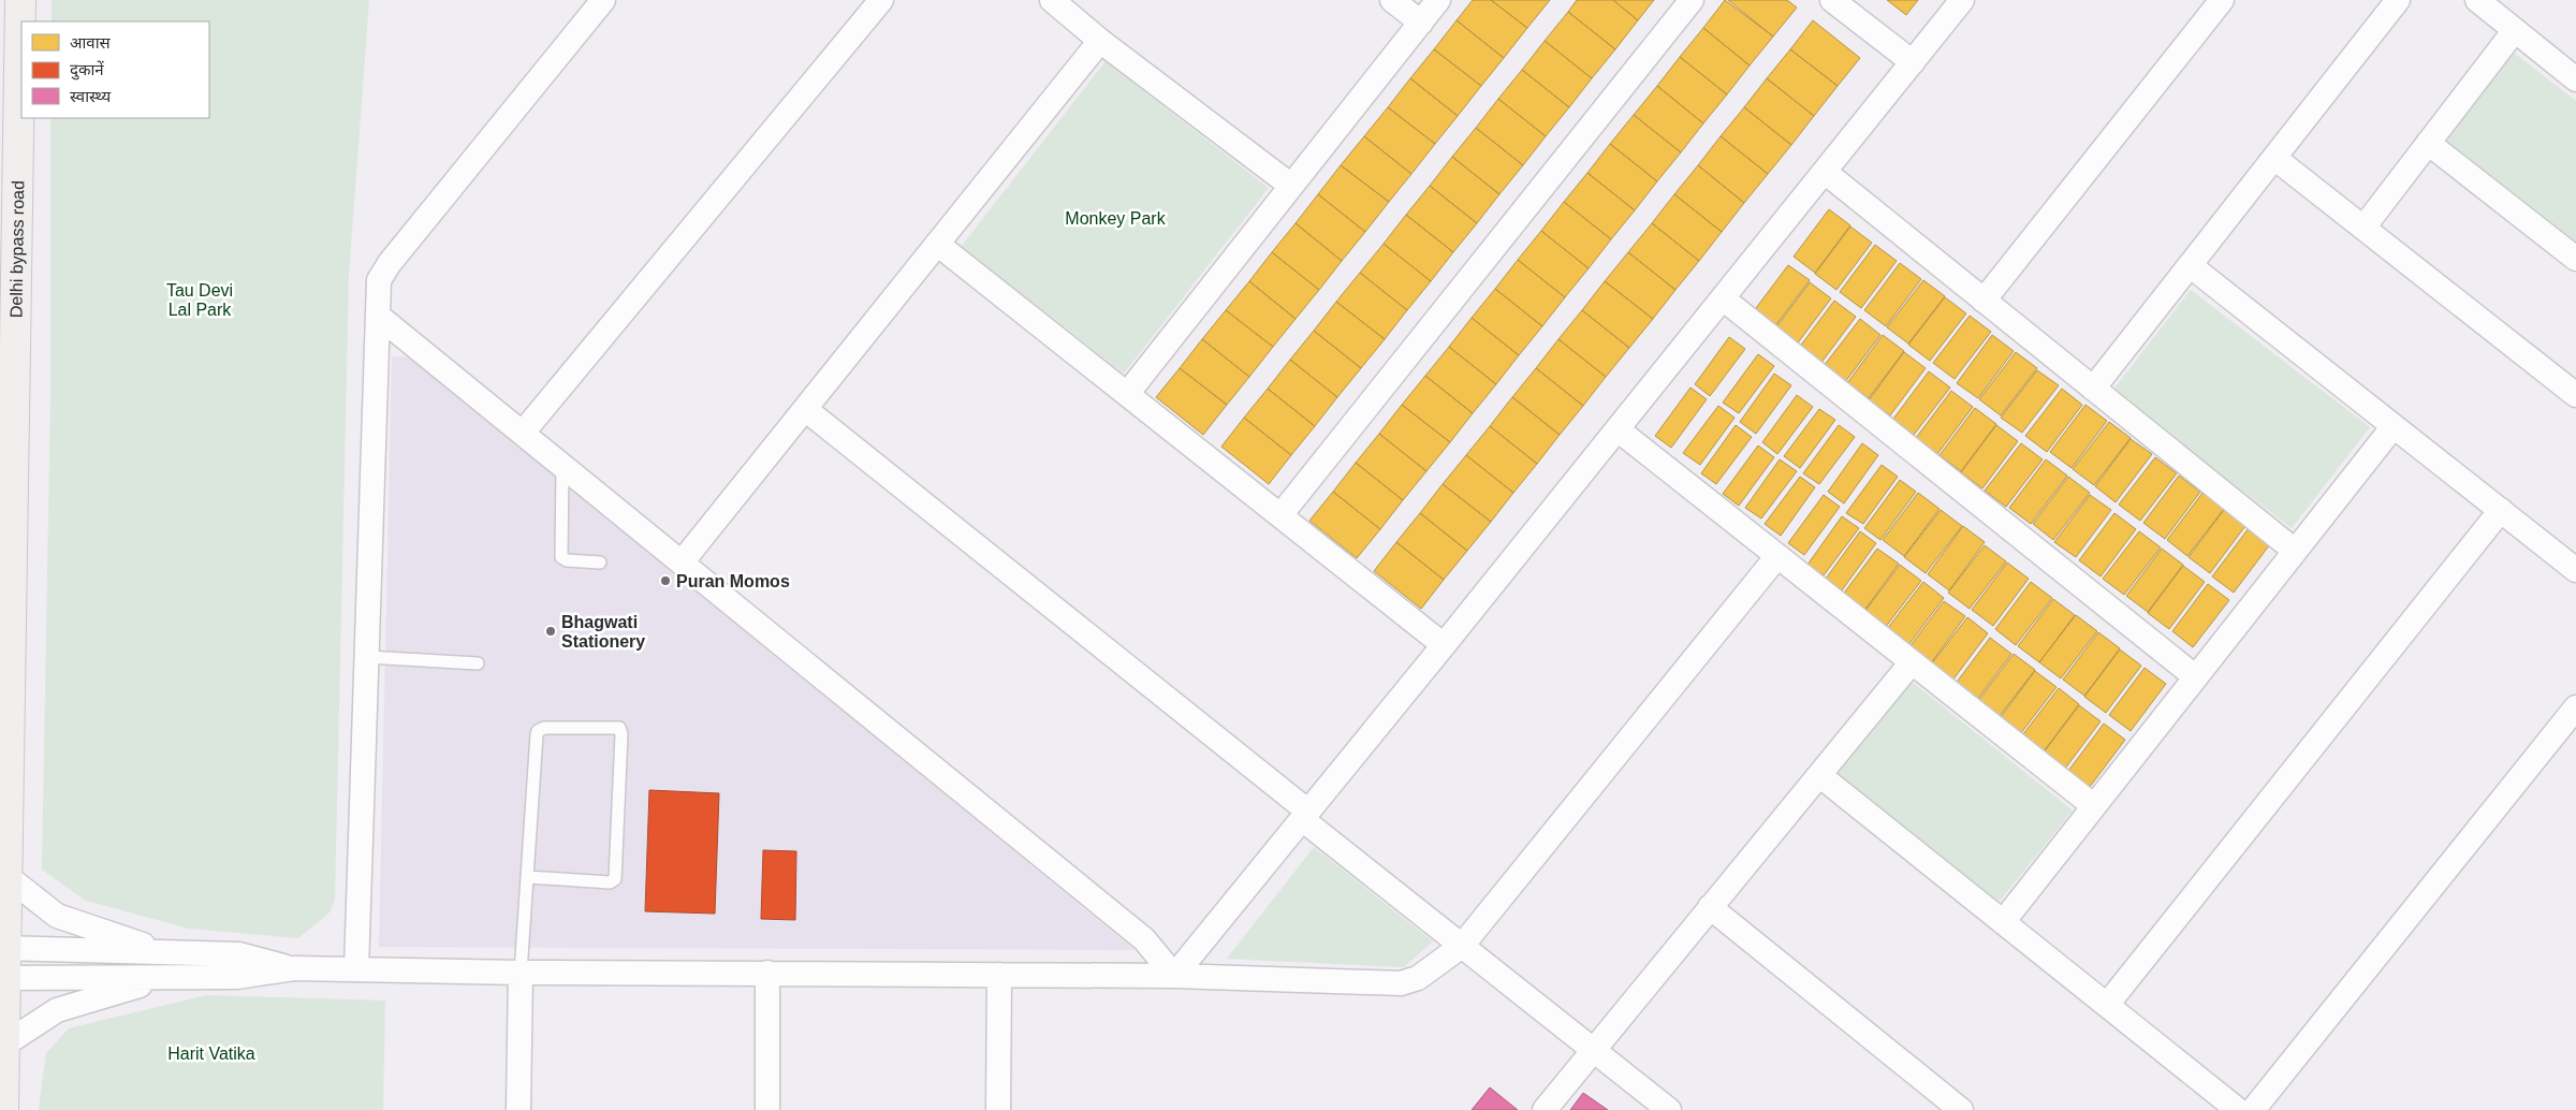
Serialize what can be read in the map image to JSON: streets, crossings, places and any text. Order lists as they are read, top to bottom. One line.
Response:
{"streets":{"main road":["Delhi bypass road"]},"parks":["Monkey Park","Tau Devi Lal Park","Harit Vatika"],"places":["Puran Momos","Bhagwati Stationery"],"legend":["आवास","दुकानें","स्वास्थ्य"]}
